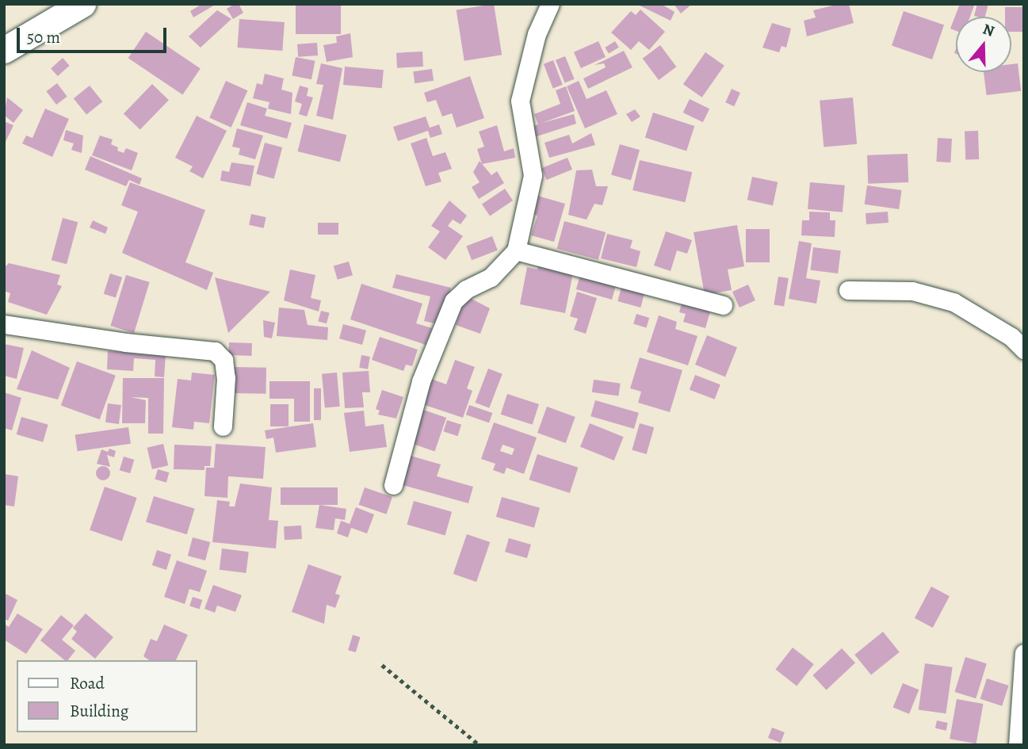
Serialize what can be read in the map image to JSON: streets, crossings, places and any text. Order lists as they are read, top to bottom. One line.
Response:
{"legend":["Road","Building"],"scale_bar":"50 m","north":"top"}
